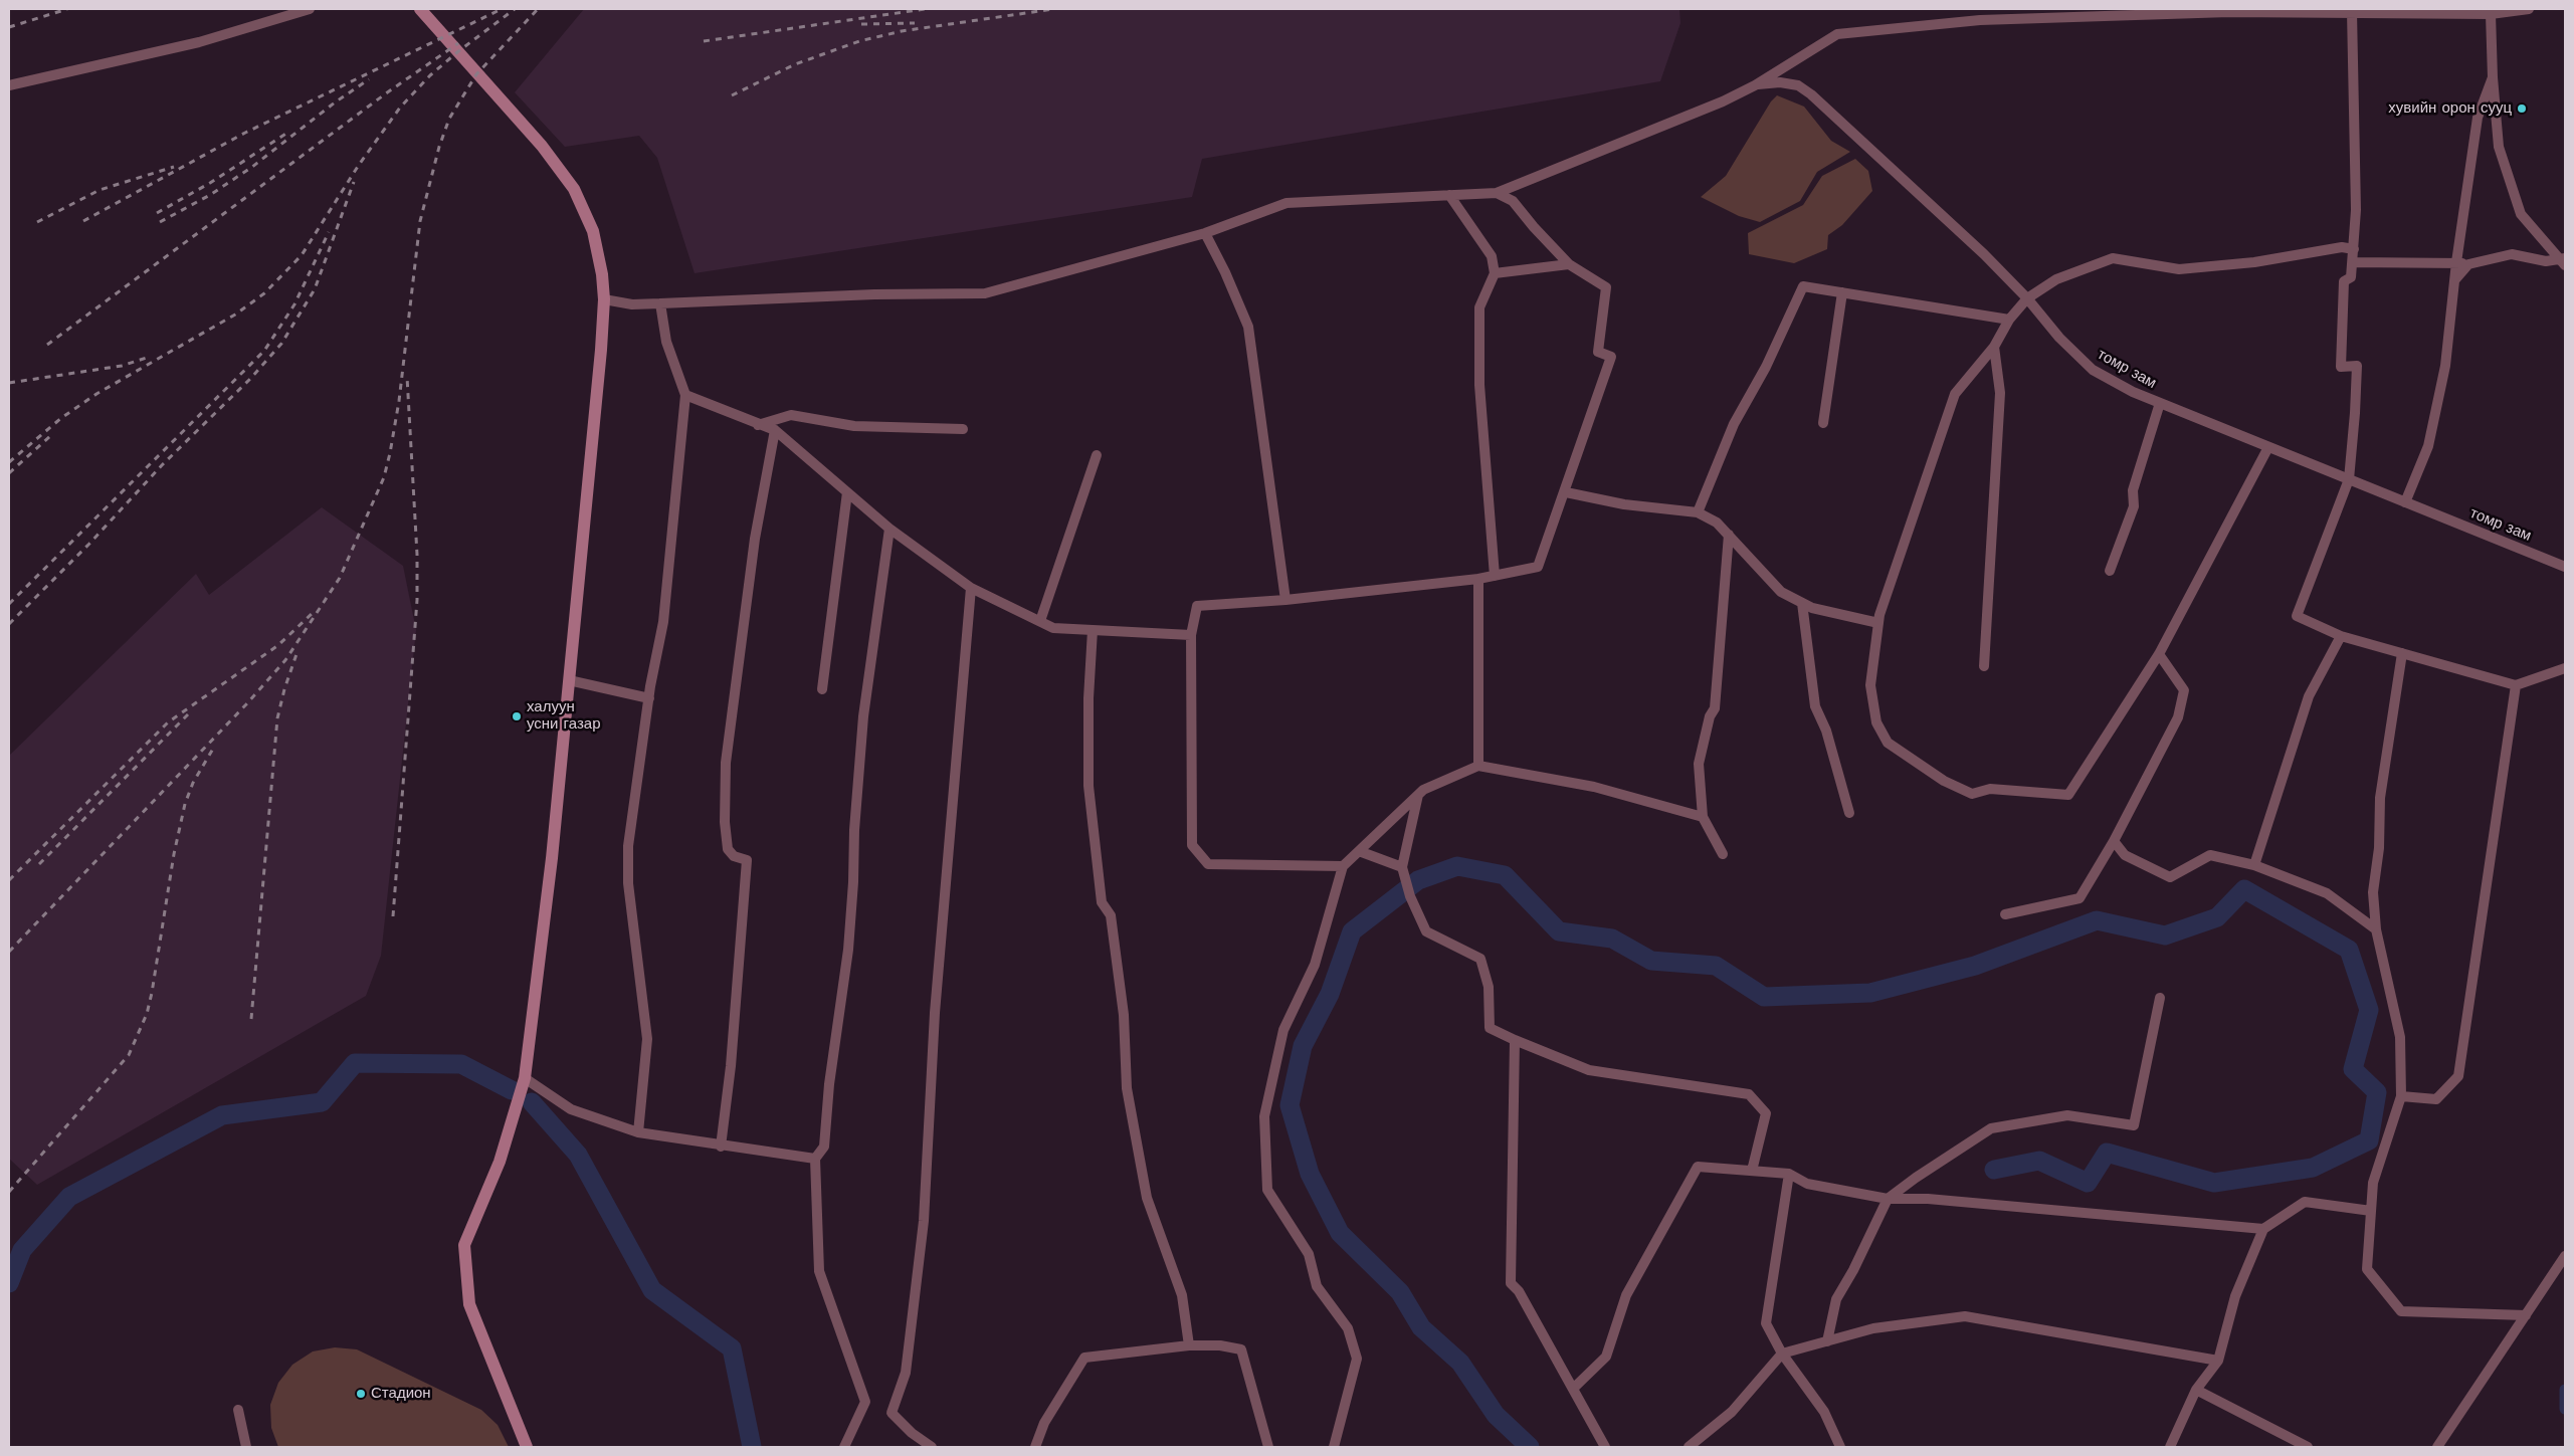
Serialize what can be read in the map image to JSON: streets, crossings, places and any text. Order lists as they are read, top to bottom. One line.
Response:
{"streets":{"street":["томр зам"]},"places":["хувийн орон сууц","халуун усни газар","Стадион"]}
